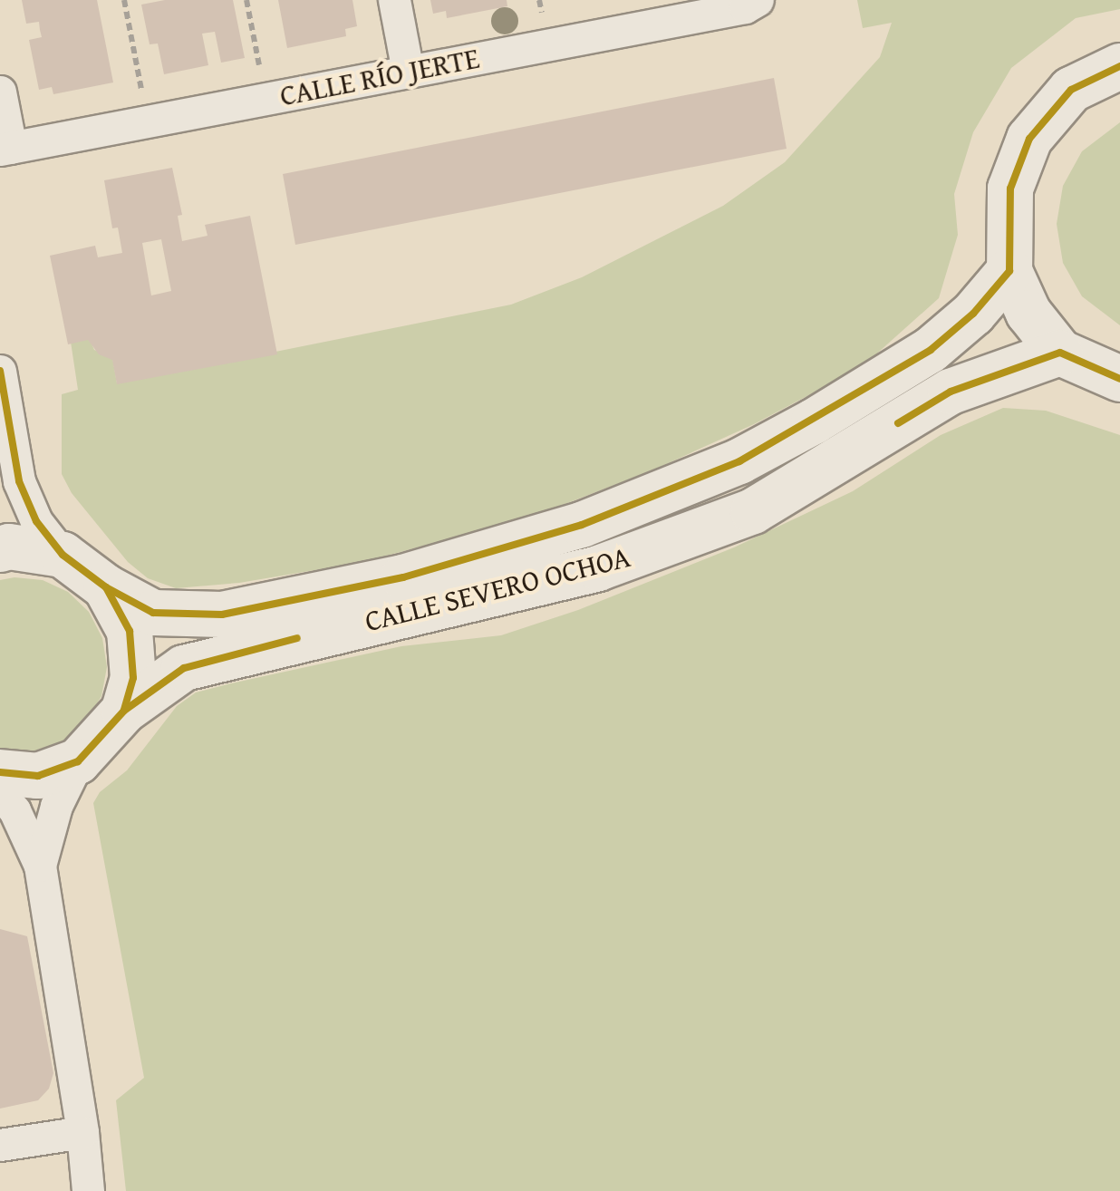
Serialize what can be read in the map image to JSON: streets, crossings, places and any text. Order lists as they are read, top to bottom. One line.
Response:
{"streets":{"main road":["CALLE SEVERO OCHOA"],"street":["CALLE RÍO JERTE"]}}
